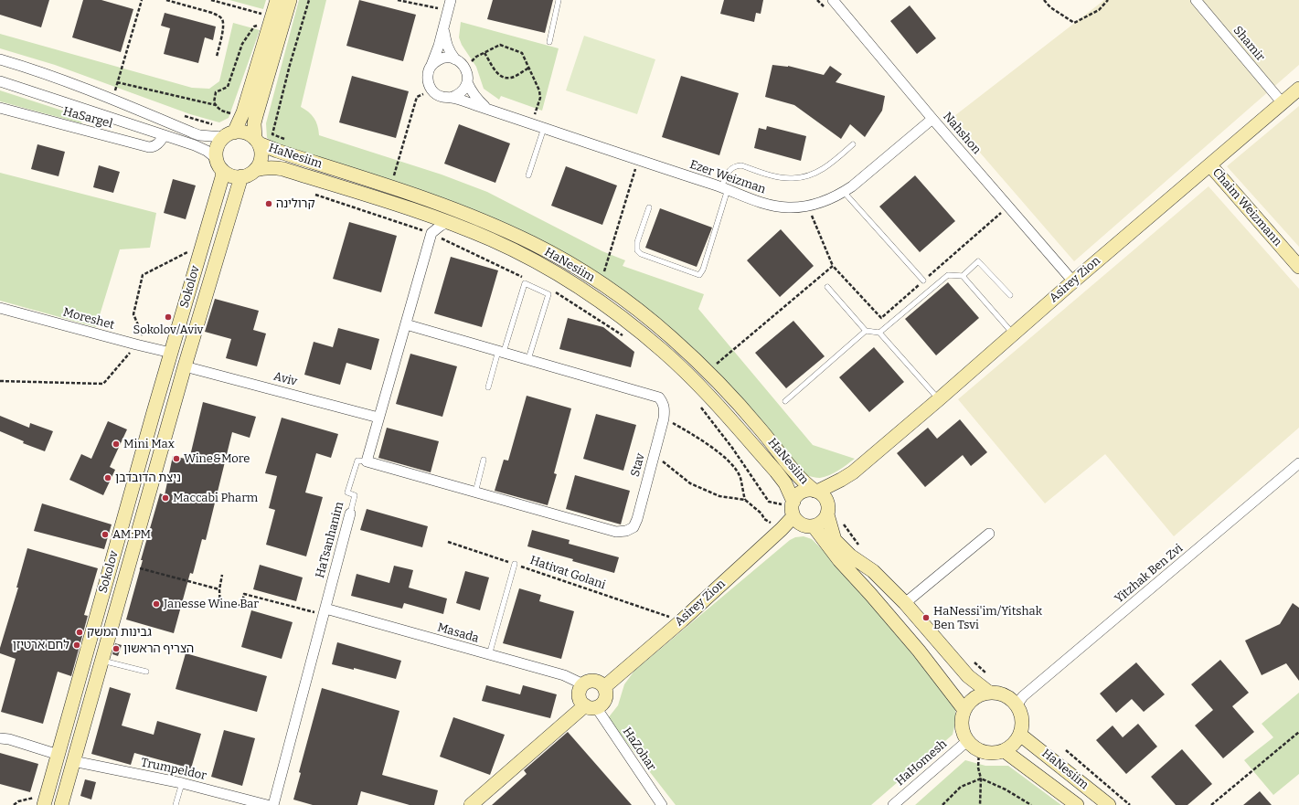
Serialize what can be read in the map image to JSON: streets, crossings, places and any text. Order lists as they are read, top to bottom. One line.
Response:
{"streets":{"street":["Shamir","HaSargel","Nahshon","HaNesiim","Ezer Weizman","Chaim Weizmann","Asirey Zion","Sokolov","Moreshet","Aviv","Stav","HaTsanhanim","Yitzhak Ben Zvi","Masada","HaZohar","HaHomesh","Trumpeldor"],"path":["Hativat Golani"]},"crossings":[["Shamir","Asirey Zion"],["Nahshon","Ezer Weizman"],["Nahshon","Asirey Zion"],["HaNesiim","Asirey Zion"],["HaNesiim","Sokolov"],["HaNesiim","Yitzhak Ben Zvi"],["HaNesiim","HaHomesh"],["Chaim Weizmann","Asirey Zion"],["Asirey Zion","Hativat Golani"],["Asirey Zion","Masada"],["Asirey Zion","HaZohar"],["Sokolov","Moreshet"],["Sokolov","Aviv"],["Sokolov","Trumpeldor"],["Stav","HaTsanhanim"],["HaTsanhanim","Masada"],["Yitzhak Ben Zvi","HaHomesh"],["Masada","HaZohar"]],"places":["קרולינה","Sokolov/Aviv","Mini Max","Wine&More","ניצת הדובדבן","Maccabi Pharm","AM:PM","Janesse Wine Bar","HaNessi'im/Yitshak Ben Tsvi","גבינות המשק","לחם ארטיזן","הצריף הראשון"]}
